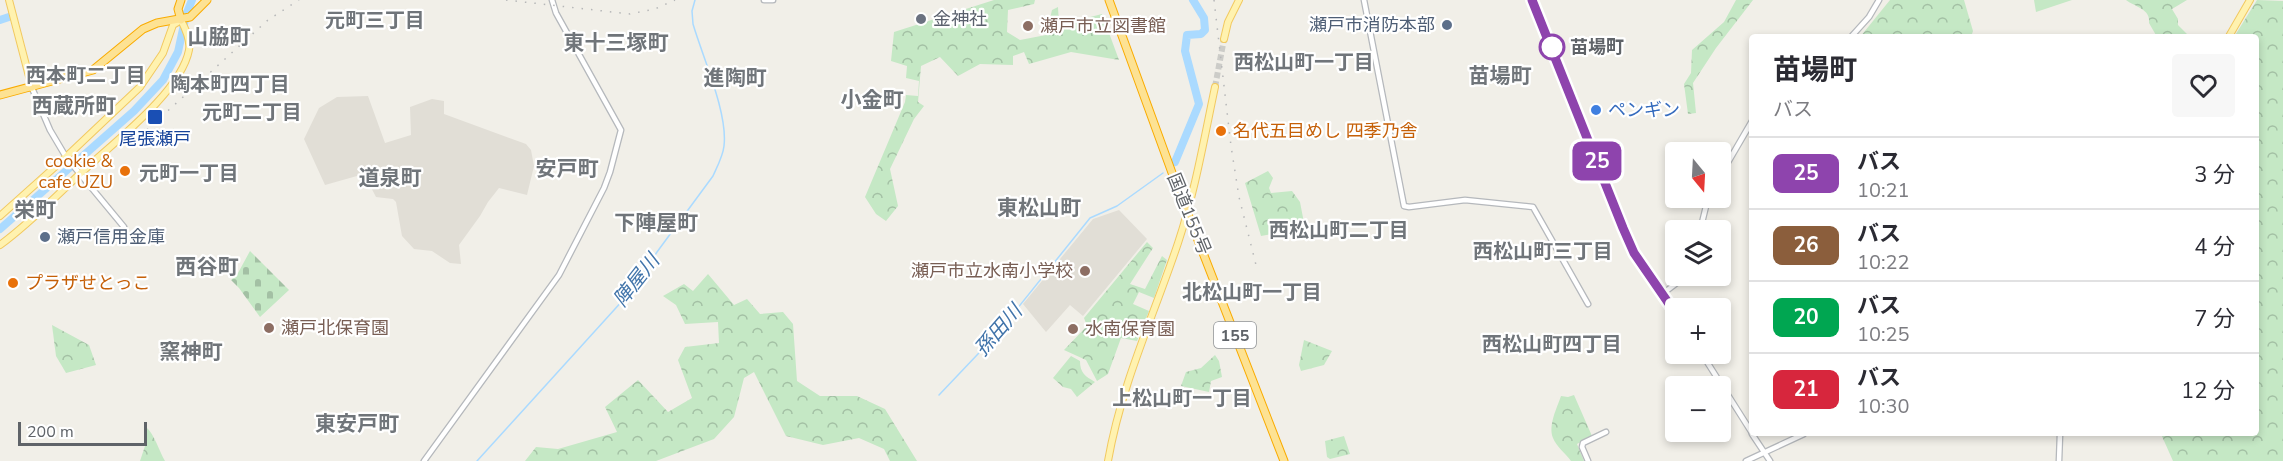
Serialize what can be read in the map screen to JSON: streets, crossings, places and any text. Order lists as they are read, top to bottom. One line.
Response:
{"streets":{"highway":["国道155号","155"]},"districts":["元町三丁目","山脇町","東十三塚町","西松山町一丁目","西本町二丁目","苗場町","進陶町","陶本町四丁目","小金町","西蔵所町","元町二丁目","安戸町","元町一丁目","道泉町","東松山町","栄町","下陣屋町","西松山町二丁目","西松山町三丁目","西谷町","北松山町一丁目","西松山町四丁目","窯神町","上松山町一丁目","東安戸町"],"water":["陣屋川","孫田川"],"places":{"other":["金神社","瀬戸市消防本部","瀬戸市立図書館","苗場町","ペンギン","名代五目めし 四季乃舎","cookie & cafe UZU","瀬戸信用金庫","瀬戸市立水南小学校","プラザせとっこ","瀬戸北保育園","水南保育園"],"transit":["尾張瀬戸"]},"lines":["bus line 25"],"scale_bar":"200 m","north":"bottom","page":{"on_map":"25","heading":["苗場町","バス"],"list":[{"mark":"25","name":"バス","note":"10:21","value":"3 分"},{"mark":"26","name":"バス","note":"10:22","value":"4 分"},{"mark":"20","name":"バス","note":"10:25","value":"7 分"},{"mark":"21","name":"バス","note":"10:30","value":"12 分"}],"map_buttons":["+","−"],"scale":"200 m"}}
